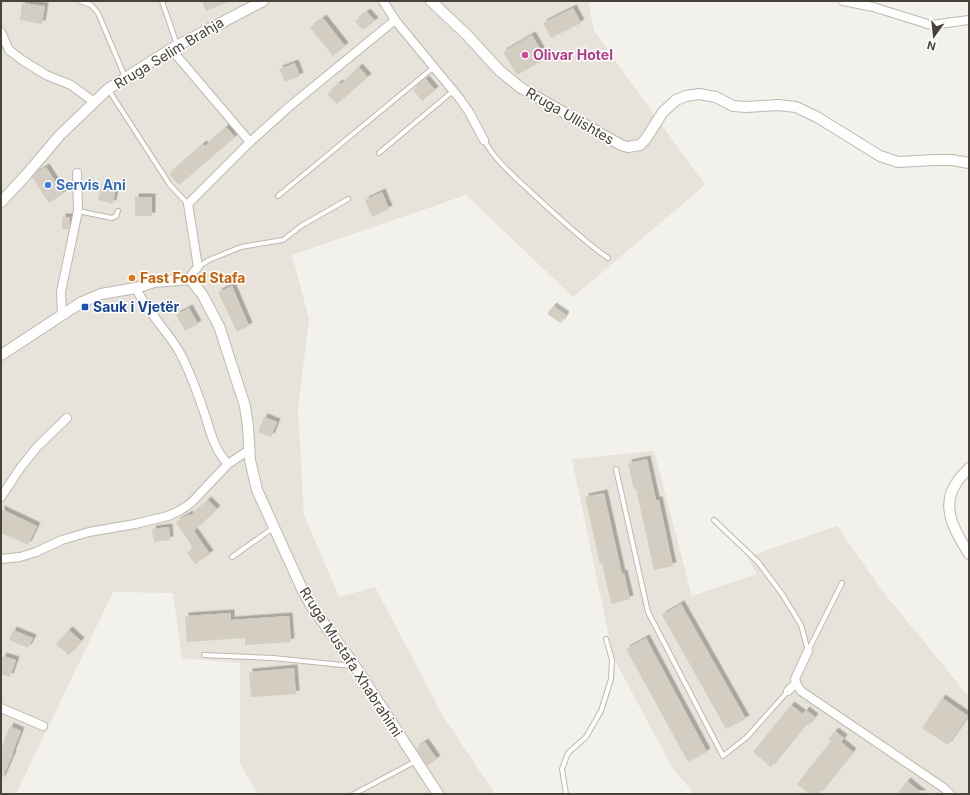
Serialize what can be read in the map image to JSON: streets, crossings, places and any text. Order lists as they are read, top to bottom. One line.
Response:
{"streets":{"street":["Rruga Selim Brahja","Rruga Ullishtes","Rruga Mustafa Xhabrahimi"]},"places":{"other":["Olivar Hotel","Servis Ani","Fast Food Stafa"],"transit":["Sauk i Vjetër"]},"north":"bottom"}
